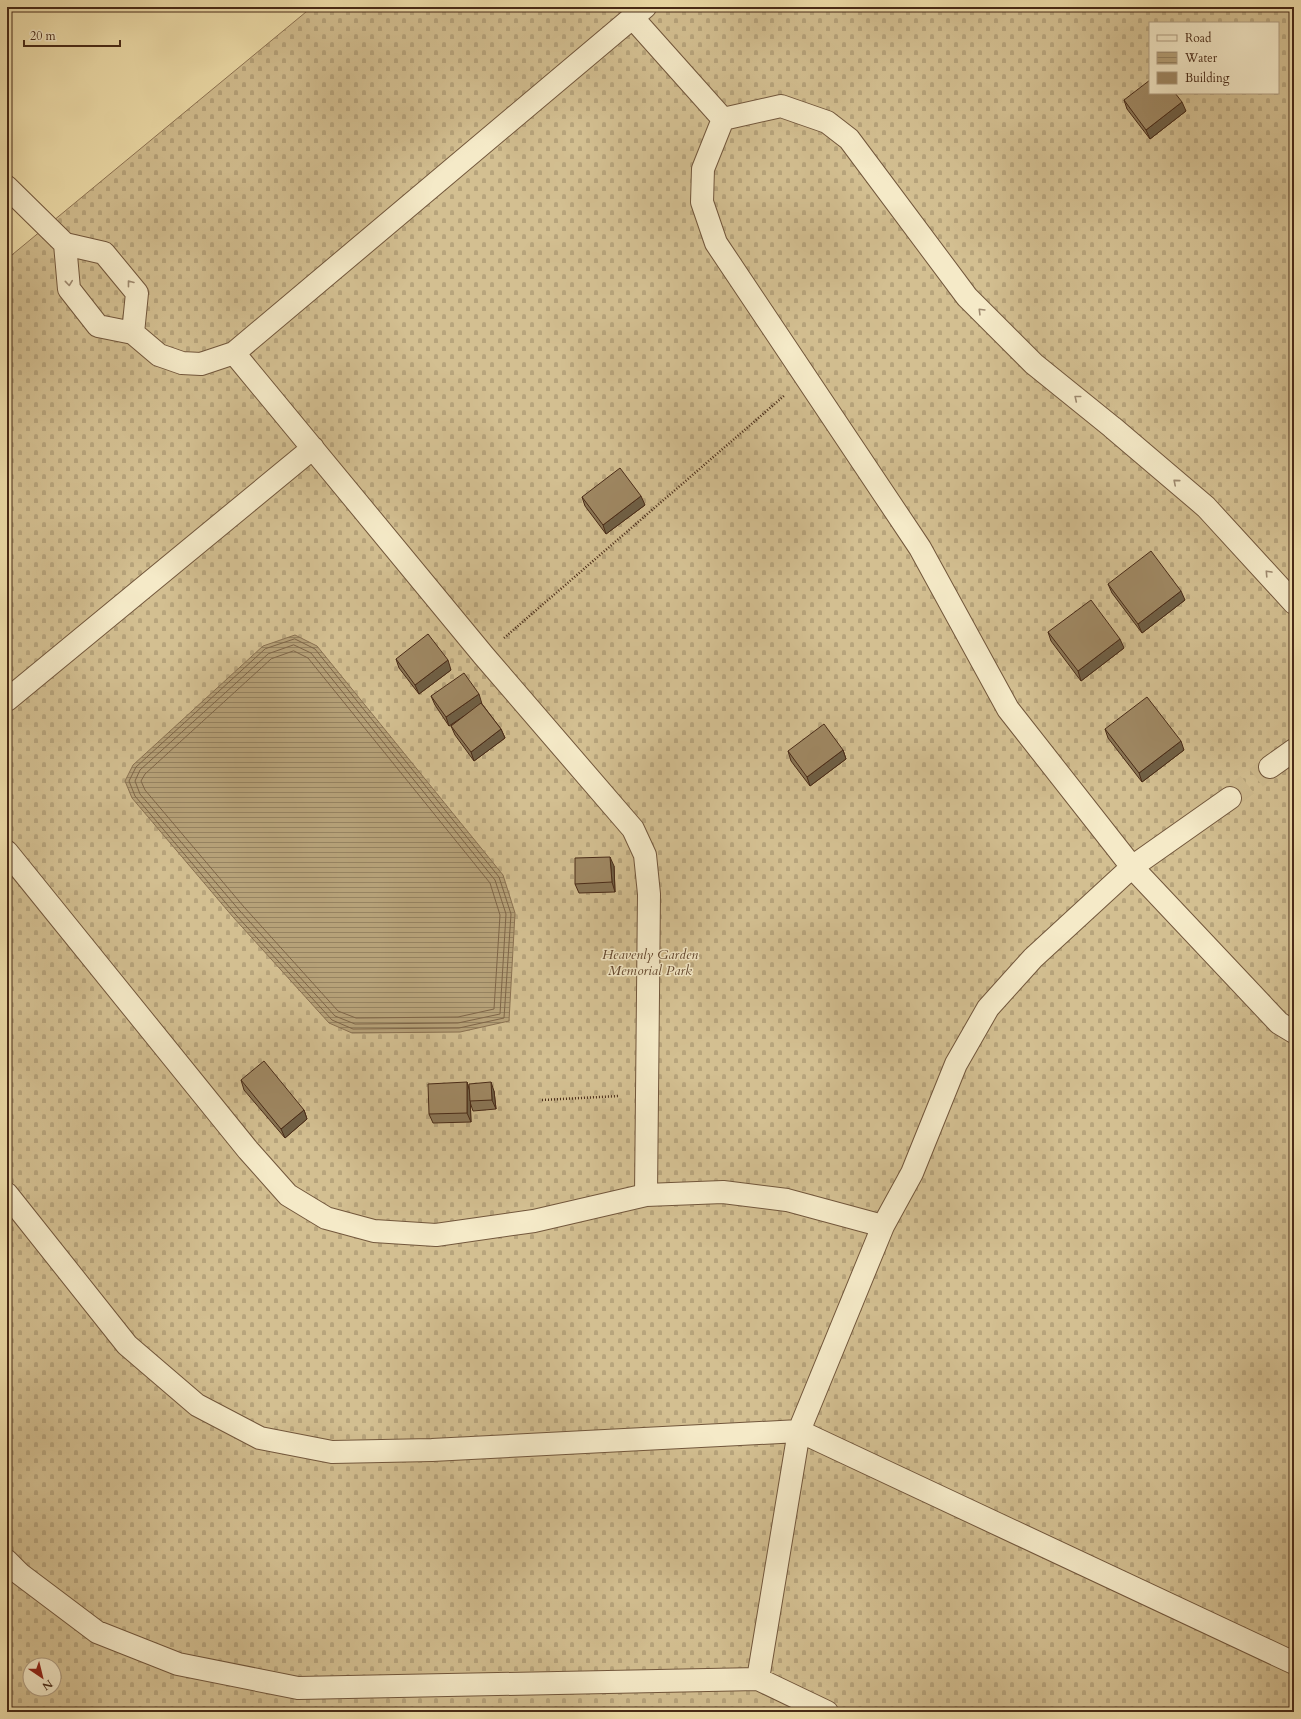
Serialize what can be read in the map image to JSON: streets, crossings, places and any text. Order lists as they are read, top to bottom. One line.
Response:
{"parks":["Heavenly Garden Memorial Park"],"legend":["Road","Water","Building"],"scale_bar":"20 m","north":"bottom right"}
